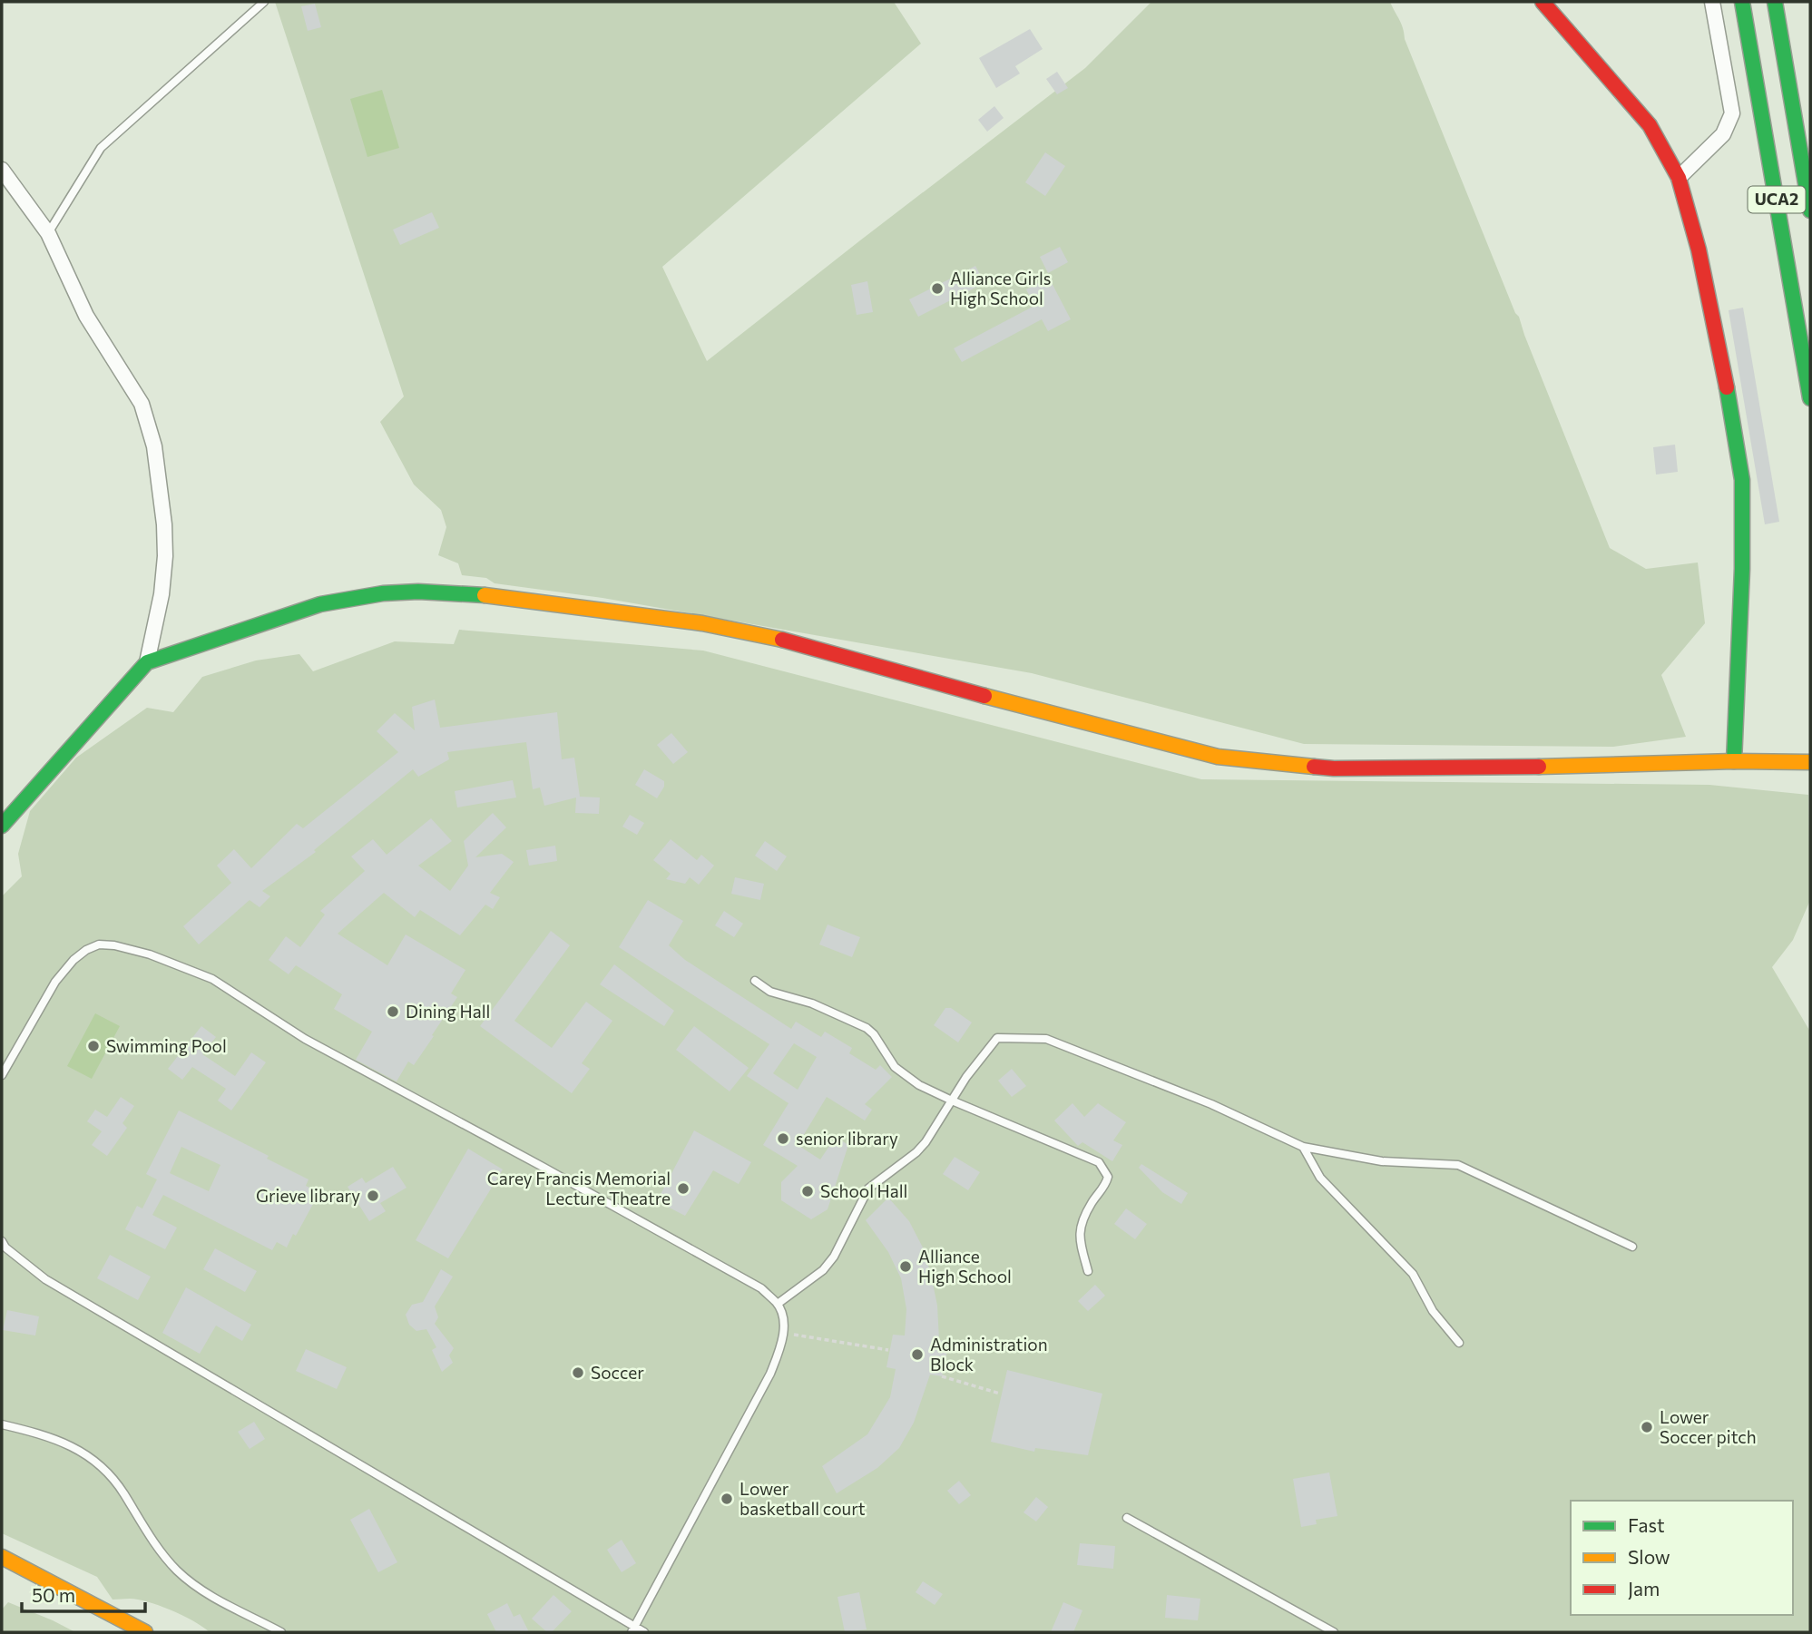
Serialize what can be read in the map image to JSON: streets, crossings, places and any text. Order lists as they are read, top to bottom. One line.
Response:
{"streets":{"main road":["UCA2"]},"places":["Alliance Girls High School","Dining Hall","Swimming Pool","senior library","Carey Francis Memorial Lecture Theatre","School Hall","Grieve library","Alliance High School","Administration Block","Soccer","Lower Soccer pitch","Lower basketball court"],"legend":["Fast","Slow","Jam"],"scale_bar":"50 m"}
